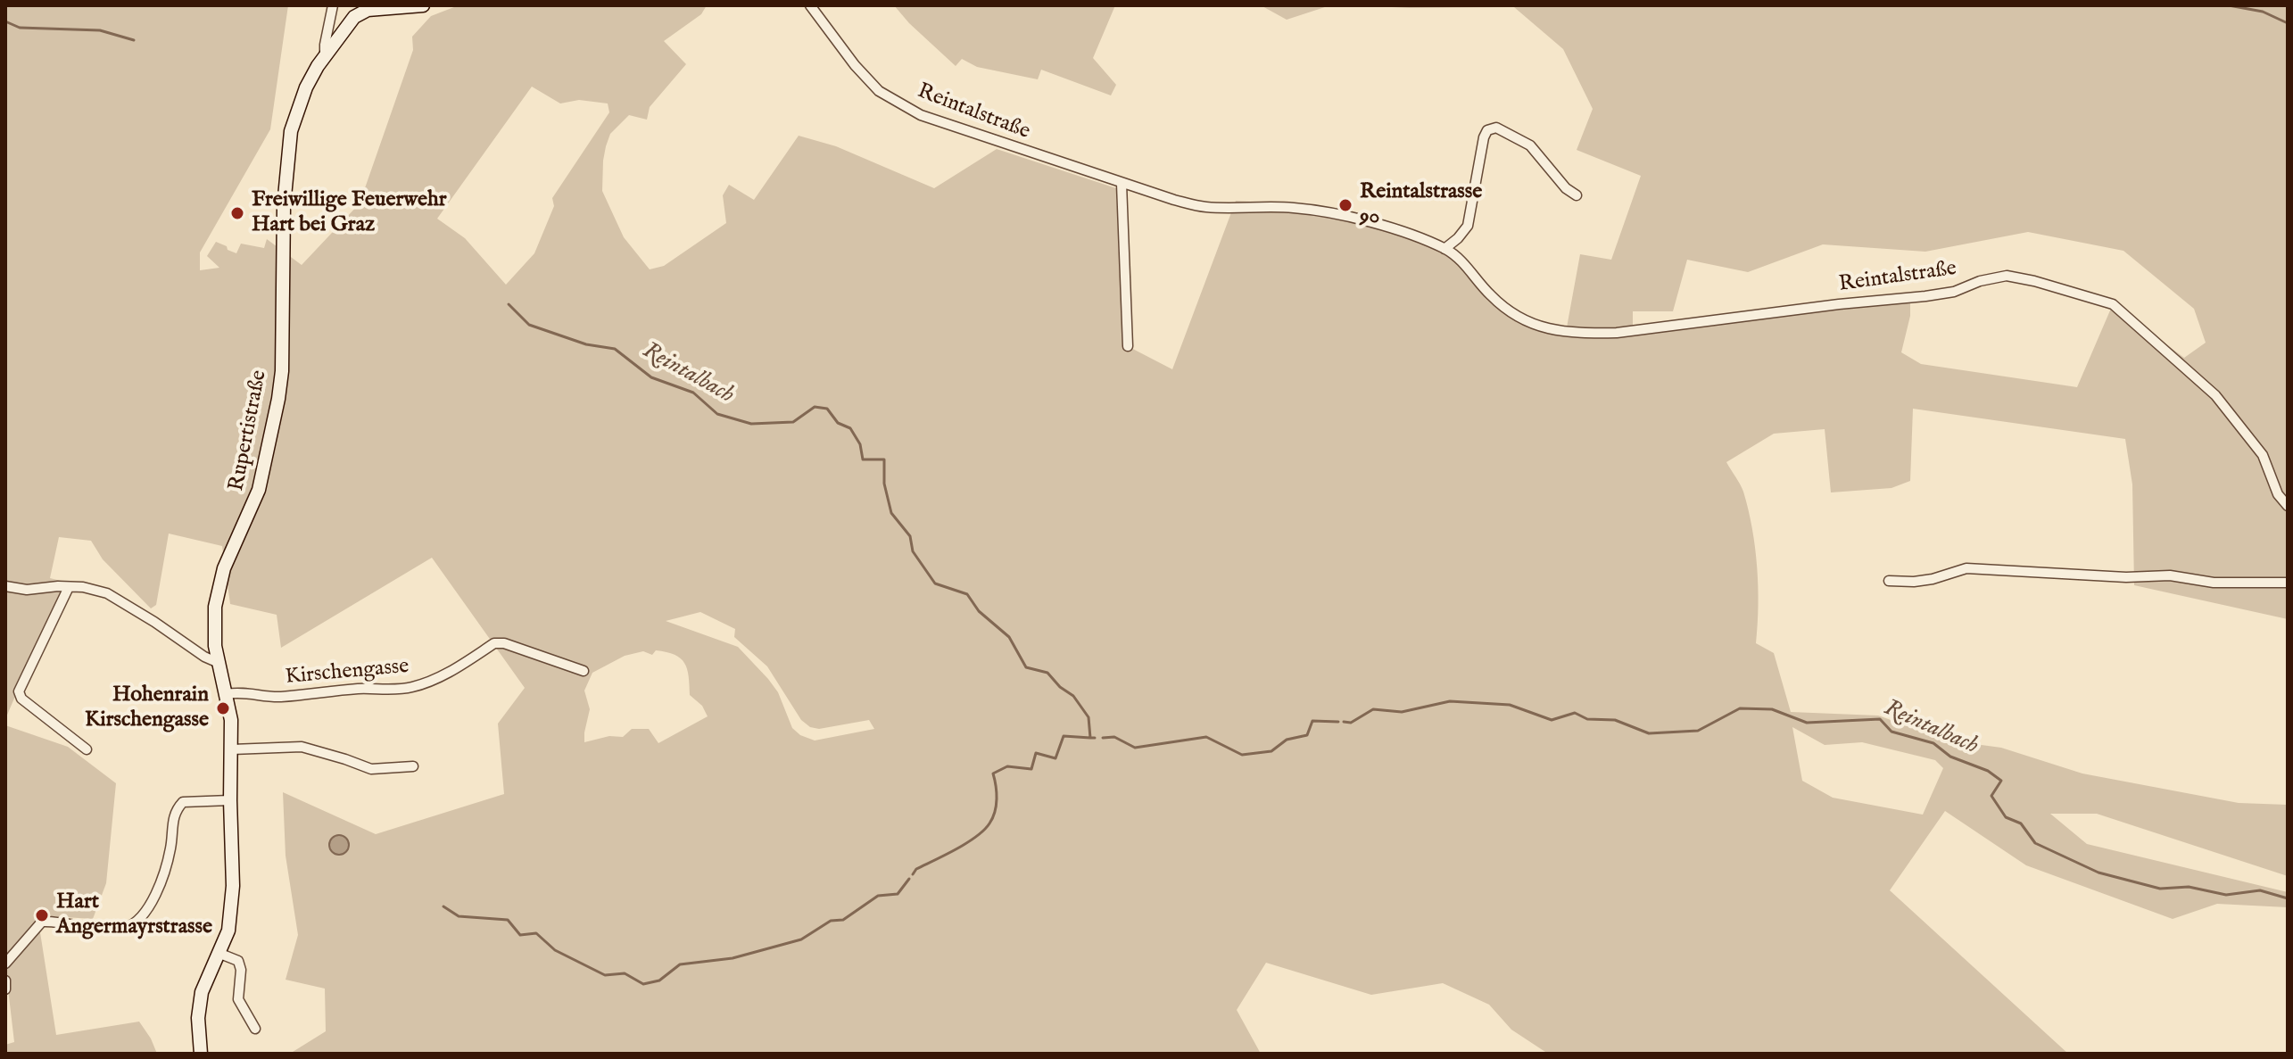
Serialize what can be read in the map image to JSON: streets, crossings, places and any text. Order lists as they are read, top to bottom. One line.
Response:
{"streets":{"main road":["Rupertistraße"],"street":["Reintalstraße","Kirschengasse"]},"crossings":[["Rupertistraße","Kirschengasse"]],"water":["Reintalbach"],"places":["Reintalstrasse 90","Freiwillige Feuerwehr Hart bei Graz","Hohenrain Kirschengasse","Hart Angermayrstrasse"]}
